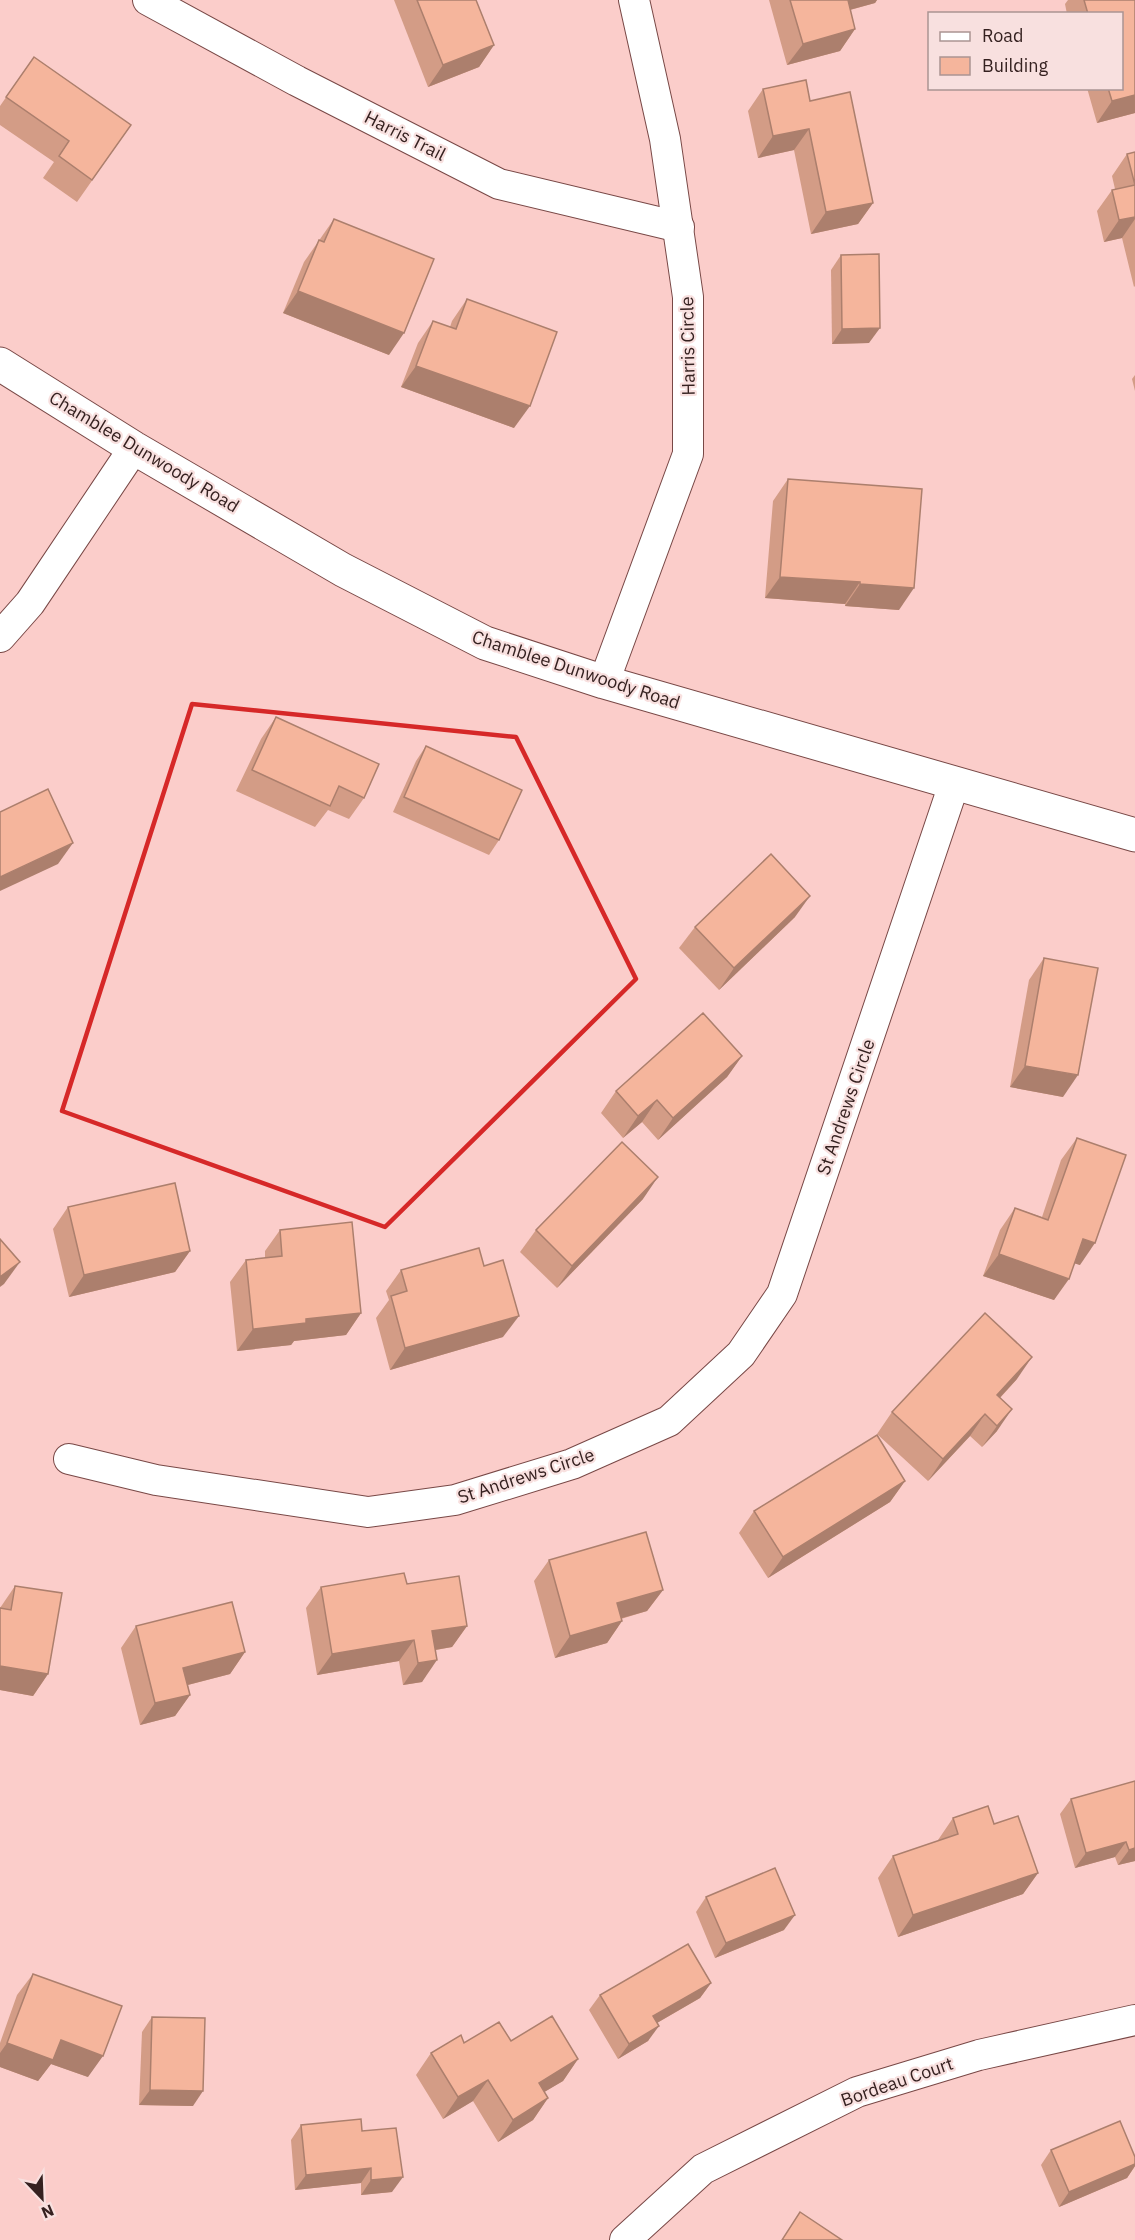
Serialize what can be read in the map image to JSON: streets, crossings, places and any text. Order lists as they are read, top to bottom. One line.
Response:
{"streets":{"street":["Harris Trail","Harris Circle","Chamblee Dunwoody Road","St Andrews Circle","Bordeau Court"]},"crossings":[["Harris Trail","Harris Circle"],["Harris Circle","Chamblee Dunwoody Road"],["Chamblee Dunwoody Road","St Andrews Circle"]],"legend":["Road","Building"],"north":"bottom right"}
